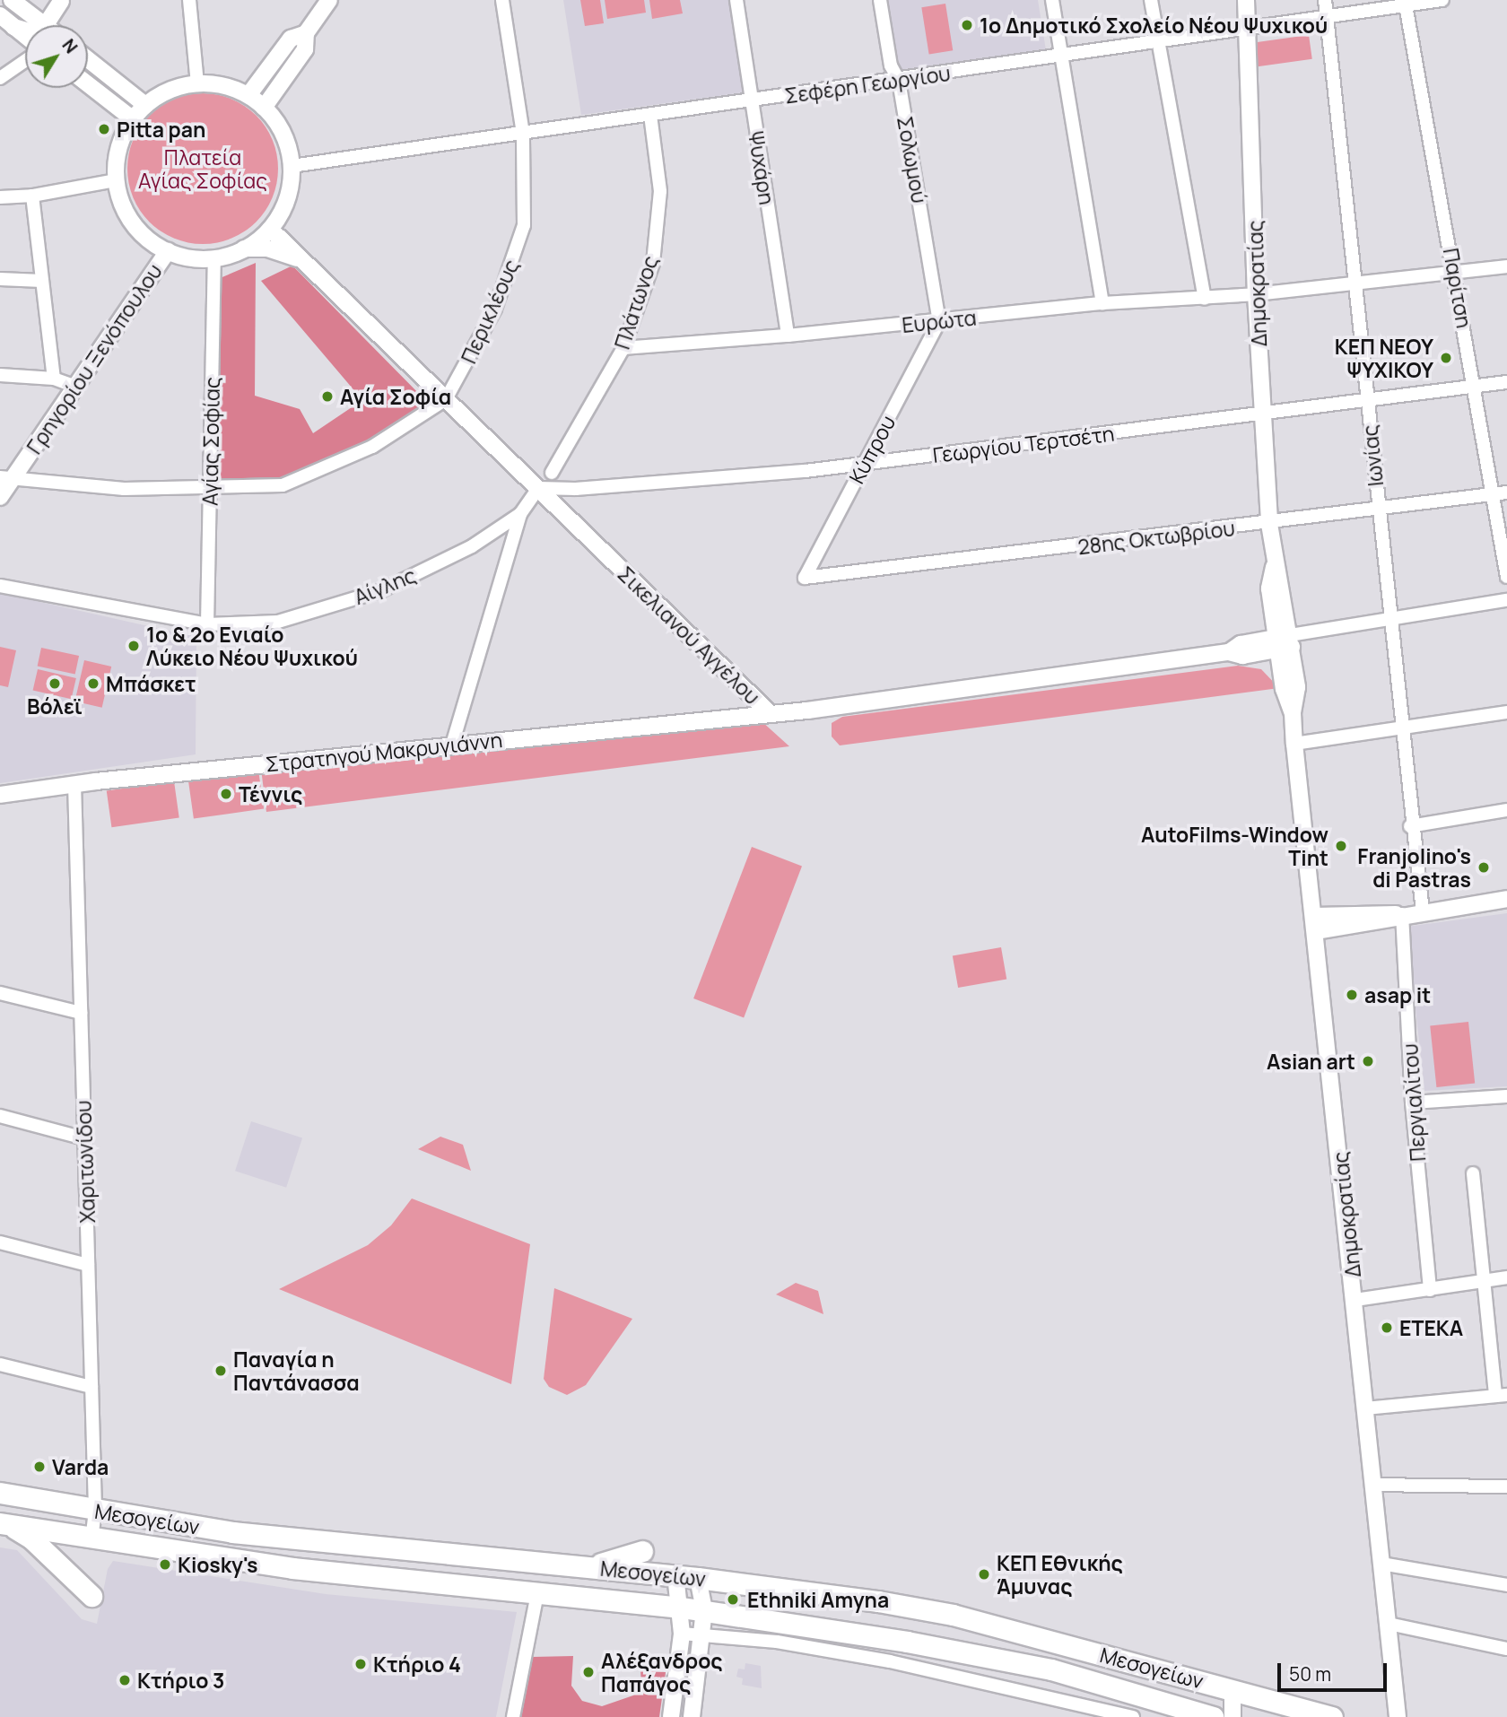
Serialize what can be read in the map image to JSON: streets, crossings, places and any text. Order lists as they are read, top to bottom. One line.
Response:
{"streets":{"main road":["Μεσογείων"],"street":["Σεφέρη Γεωργίου","Σολωμού","Ψυχάρη","Δημοκρατίας","Παρίτση","Πλάτωνος","Περικλέους","Ευρώτα","Γρηγορίου Ξενόπουλου","Αγίας Σοφίας","Γεωργίου Τερτσέτη","Κύπρου","Ιωνίας","28ης Οκτωβρίου","Αίγλης","Σικελιανού Αγγέλου","Στρατηγού Μακρυγιάννη","Περγιαλίτου","Χαριτωνίδου"]},"crossings":[["Σεφέρη Γεωργίου","Σολωμού"],["Σεφέρη Γεωργίου","Ψυχάρη"],["Σεφέρη Γεωργίου","Δημοκρατίας"],["Σεφέρη Γεωργίου","Παρίτση"],["Σεφέρη Γεωργίου","Πλάτωνος"],["Σεφέρη Γεωργίου","Περικλέους"],["Σεφέρη Γεωργίου","Γρηγορίου Ξενόπουλου"],["Σεφέρη Γεωργίου","Αγίας Σοφίας"],["Σεφέρη Γεωργίου","Ιωνίας"],["Σεφέρη Γεωργίου","Σικελιανού Αγγέλου"],["Σολωμού","Ευρώτα"],["Σολωμού","Κύπρου"],["Ψυχάρη","Ευρώτα"],["Δημοκρατίας","Ευρώτα"],["Δημοκρατίας","Γεωργίου Τερτσέτη"],["Δημοκρατίας","28ης Οκτωβρίου"],["Δημοκρατίας","Σικελιανού Αγγέλου"],["Παρίτση","Ευρώτα"],["Παρίτση","Γεωργίου Τερτσέτη"],["Παρίτση","28ης Οκτωβρίου"],["Πλάτωνος","Ευρώτα"],["Περικλέους","Γρηγορίου Ξενόπουλου"],["Περικλέους","Αγίας Σοφίας"],["Περικλέους","Σικελιανού Αγγέλου"],["Ευρώτα","Κύπρου"],["Ευρώτα","Ιωνίας"],["Γρηγορίου Ξενόπουλου","Αγίας Σοφίας"],["Γρηγορίου Ξενόπουλου","Σικελιανού Αγγέλου"],["Αγίας Σοφίας","Αίγλης"],["Αγίας Σοφίας","Σικελιανού Αγγέλου"],["Γεωργίου Τερτσέτη","Κύπρου"],["Γεωργίου Τερτσέτη","Ιωνίας"],["Γεωργίου Τερτσέτη","Αίγλης"],["Γεωργίου Τερτσέτη","Σικελιανού Αγγέλου"],["Κύπρου","28ης Οκτωβρίου"],["Ιωνίας","28ης Οκτωβρίου"],["Αίγλης","Σικελιανού Αγγέλου"],["Σικελιανού Αγγέλου","Στρατηγού Μακρυγιάννη"],["Στρατηγού Μακρυγιάννη","Χαριτωνίδου"],["Χαριτωνίδου","Μεσογείων"]],"parks":["Πλατεία Αγίας Σοφίας"],"places":["1ο Δημοτικό Σχολείο Νέου Ψυχικού","Pitta pan","ΚΕΠ ΝΕΟΥ ΨΥΧΙΚΟΥ","Αγία Σοφία","1ο & 2ο Ενιαίο Λύκειο Νέου Ψυχικού","Βόλεϊ","Μπάσκετ","Τέννις","AutoFilms-Window Tint","Franjolino's di Pastras","asap it","Asian art","ΕΤΕΚΑ","Παναγία η Παντάνασσα","Varda","Kiosky's","ΚΕΠ Εθνικής Άμυνας","Ethniki Amyna","Κτήριο 4","Αλέξανδρος Παπάγος","Κτήριο 3"],"scale_bar":"50 m","north":"top right"}
